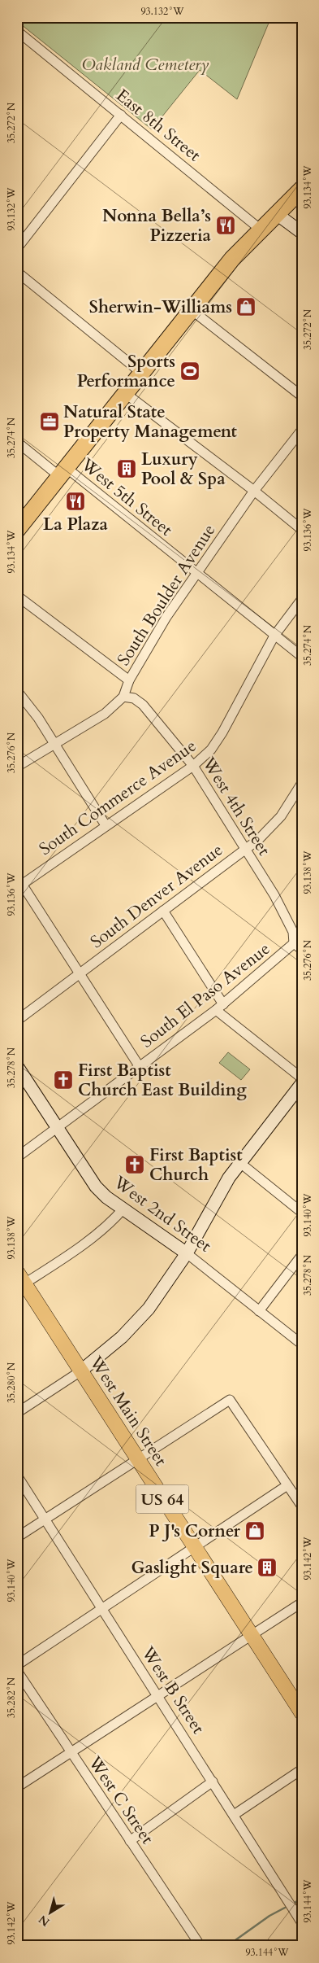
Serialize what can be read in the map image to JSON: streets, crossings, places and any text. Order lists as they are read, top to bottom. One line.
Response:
{"streets":{"main road":["West Main Street","US 64"],"street":["East 8th Street","West 5th Street","South Boulder Avenue","South Commerce Avenue","West 4th Street","South Denver Avenue","South El Paso Avenue","West 2nd Street","West B Street","West C Street"]},"crossings":[["West 5th Street","South Boulder Avenue"],["West 5th Street","South Commerce Avenue"],["South Boulder Avenue","West 4th Street"],["South Commerce Avenue","West 4th Street"],["West 4th Street","South Denver Avenue"],["West 4th Street","South El Paso Avenue"],["South El Paso Avenue","West 2nd Street"]],"parks":["Oakland Cemetery"],"places":{"restaurant":["Nonna Bella’s Pizzeria","La Plaza"],"shop":["Sherwin-Williams","P J's Corner"],"sports":["Sports Performance"],"office":["Natural State Property Management"],"building":["Luxury Pool & Spa","Gaslight Square"],"church":["First Baptist Church East Building","First Baptist Church"]},"north":"bottom left","coordinates":["93.132°W","35.272°N","93.134°W","35.274°N","93.136°W","35.276°N","93.138°W","35.278°N","93.140°W","35.280°N","93.142°W","35.282°N","93.144°W"]}
